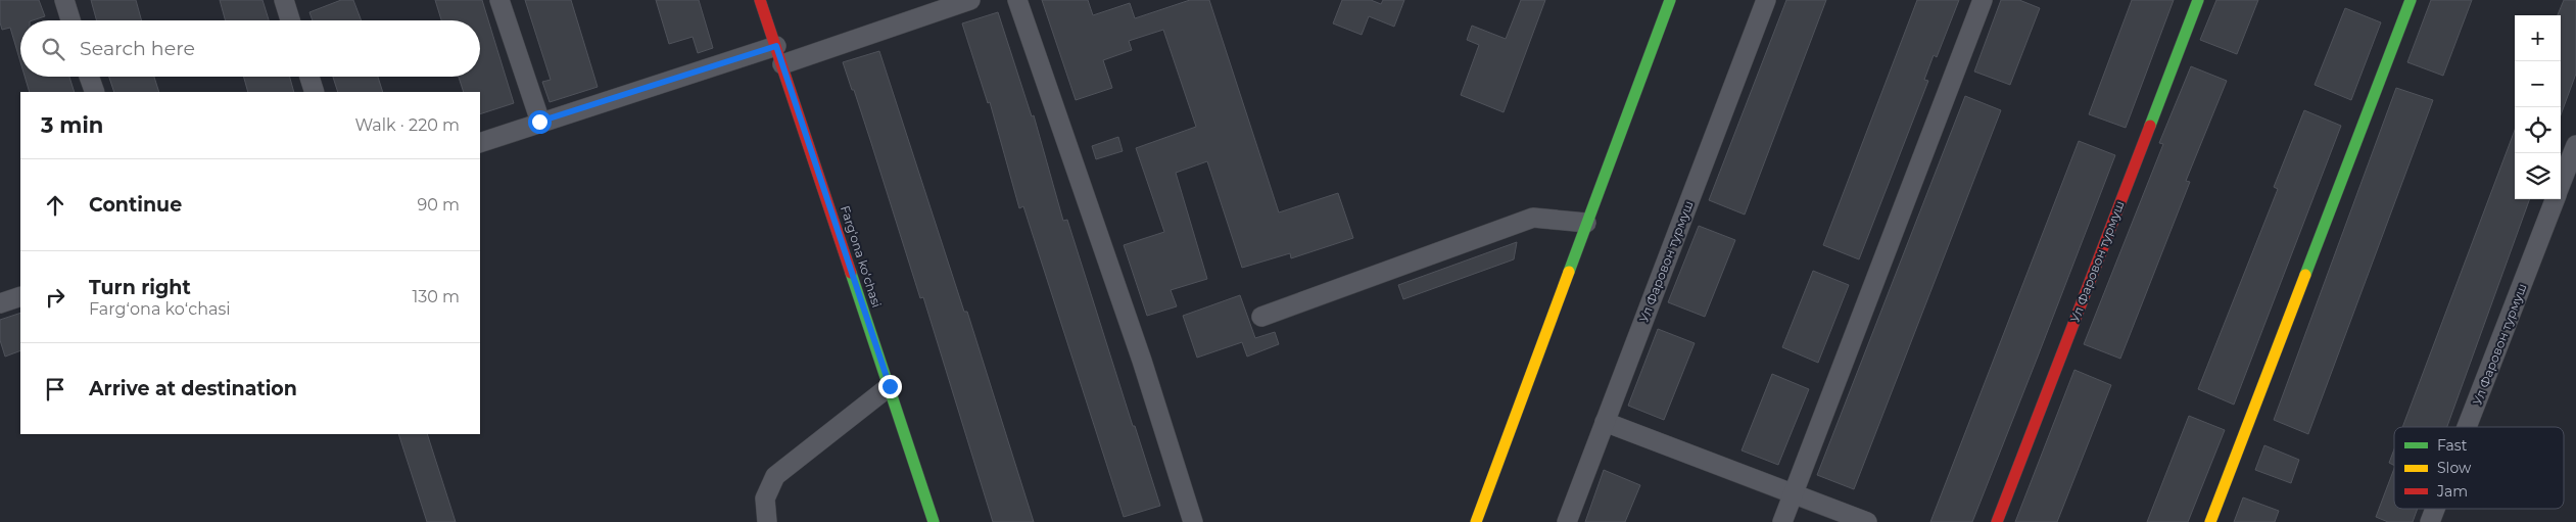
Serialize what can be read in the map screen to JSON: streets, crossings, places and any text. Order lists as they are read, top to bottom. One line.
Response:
{"streets":{"street":["Fargʻona koʻchasi","Ул Фаровон турмуш"]},"legend":["Fast","Slow","Jam"],"page":{"map_buttons":["+","−"],"search":"Search here","heading":["3 min","Walk · 220 m"],"list":[["Continue","90 m"],["Turn right","Fargʻona koʻchasi","130 m"],"Arrive at destination"]}}
